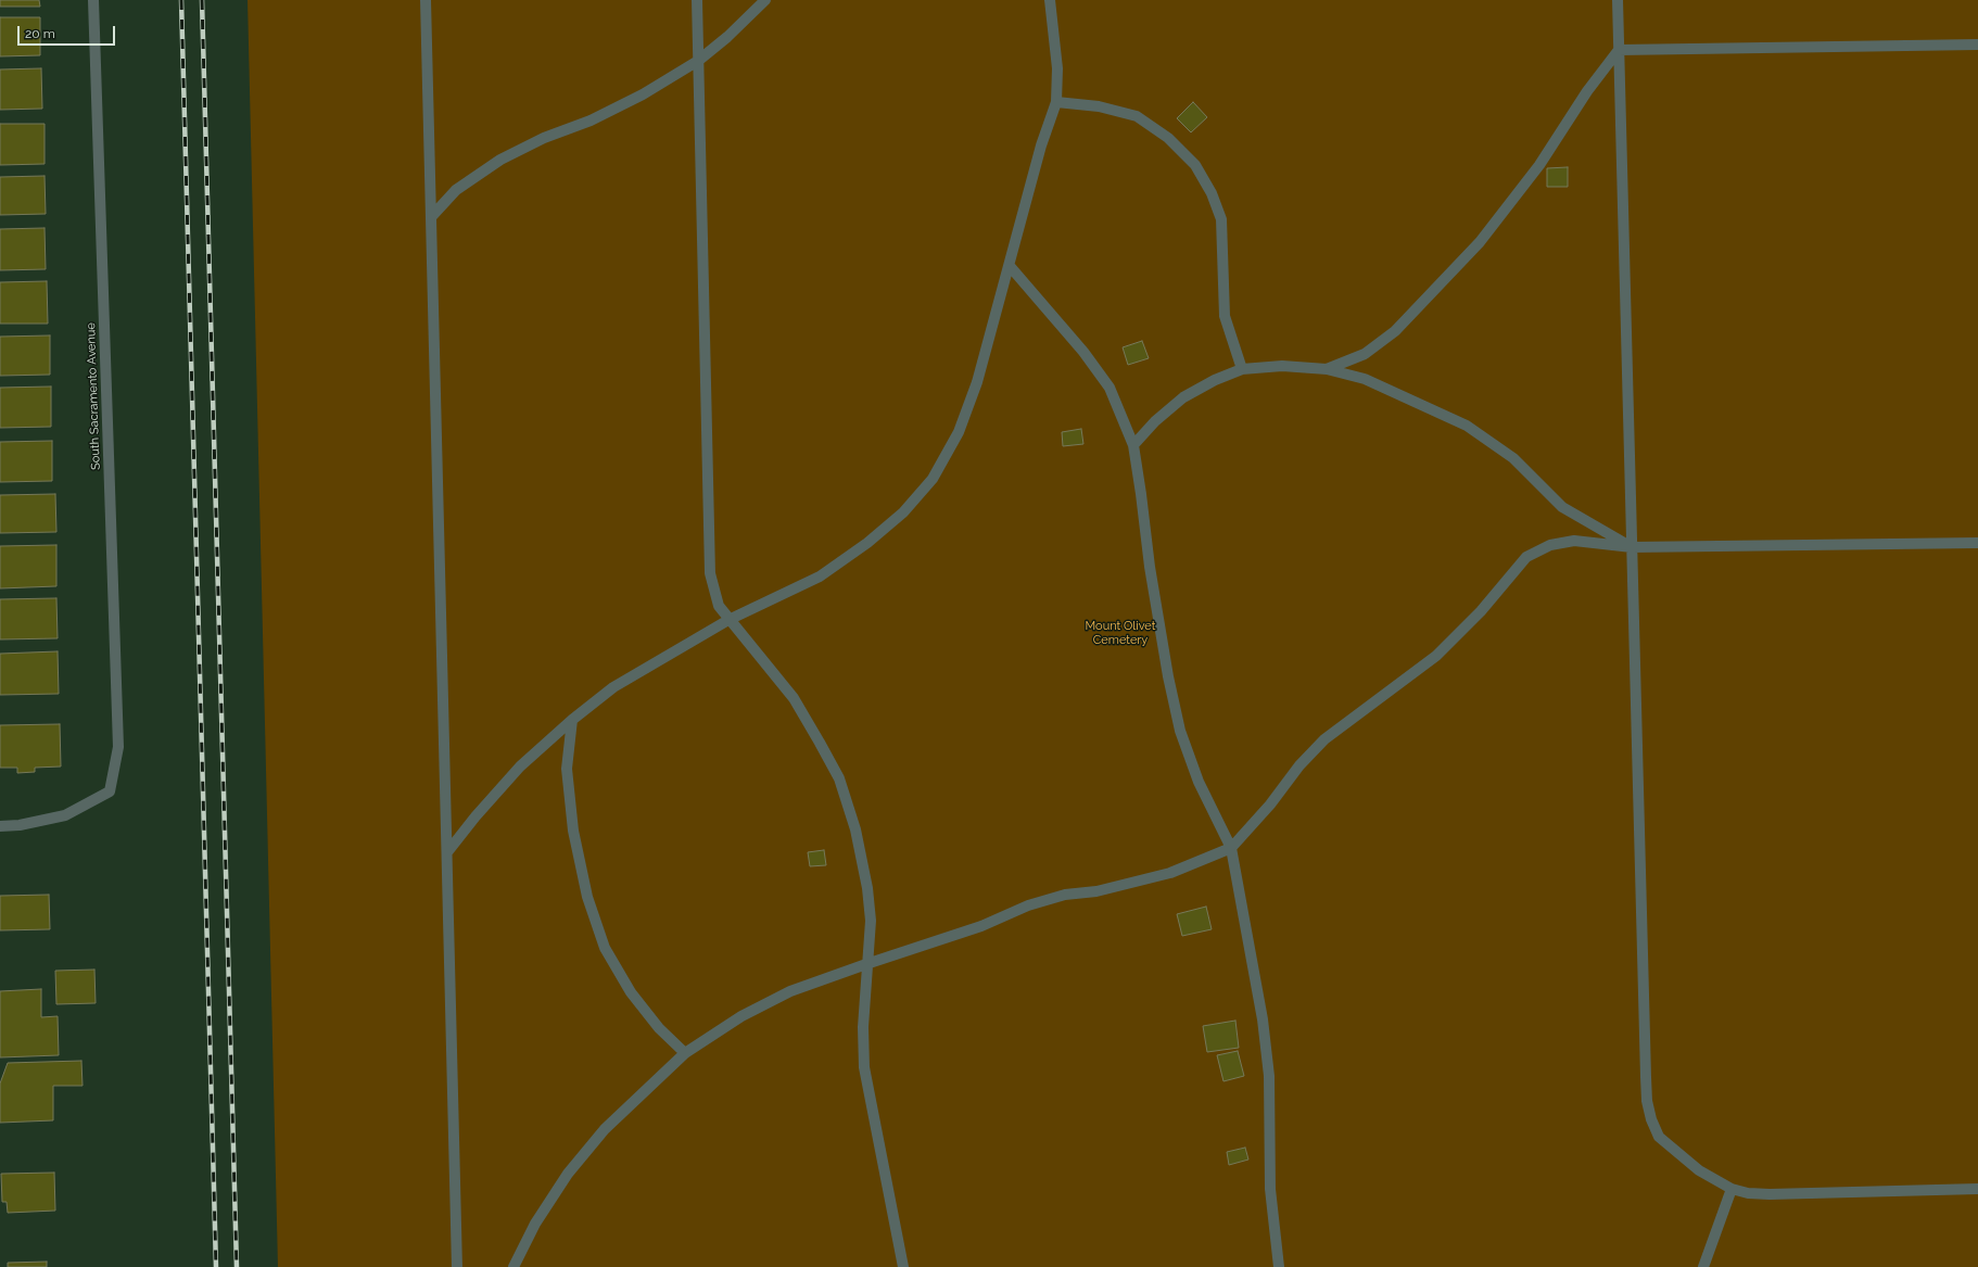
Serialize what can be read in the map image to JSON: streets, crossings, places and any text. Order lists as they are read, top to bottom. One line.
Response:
{"streets":{"street":["South Sacramento Avenue"]},"parks":["Mount Olivet Cemetery"],"scale_bar":"20 m"}
